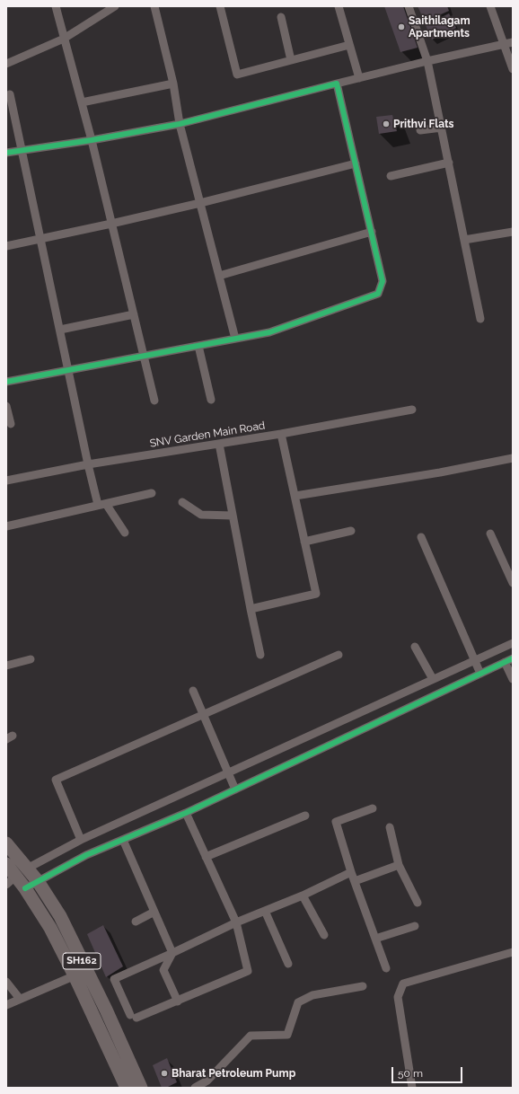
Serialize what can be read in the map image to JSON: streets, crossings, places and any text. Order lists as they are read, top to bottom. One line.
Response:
{"streets":{"main road":["SH162"],"street":["SNV Garden Main Road"]},"places":["Saithilagam Apartments","Prithvi Flats","Bharat Petroleum Pump"],"scale_bar":"50 m"}
